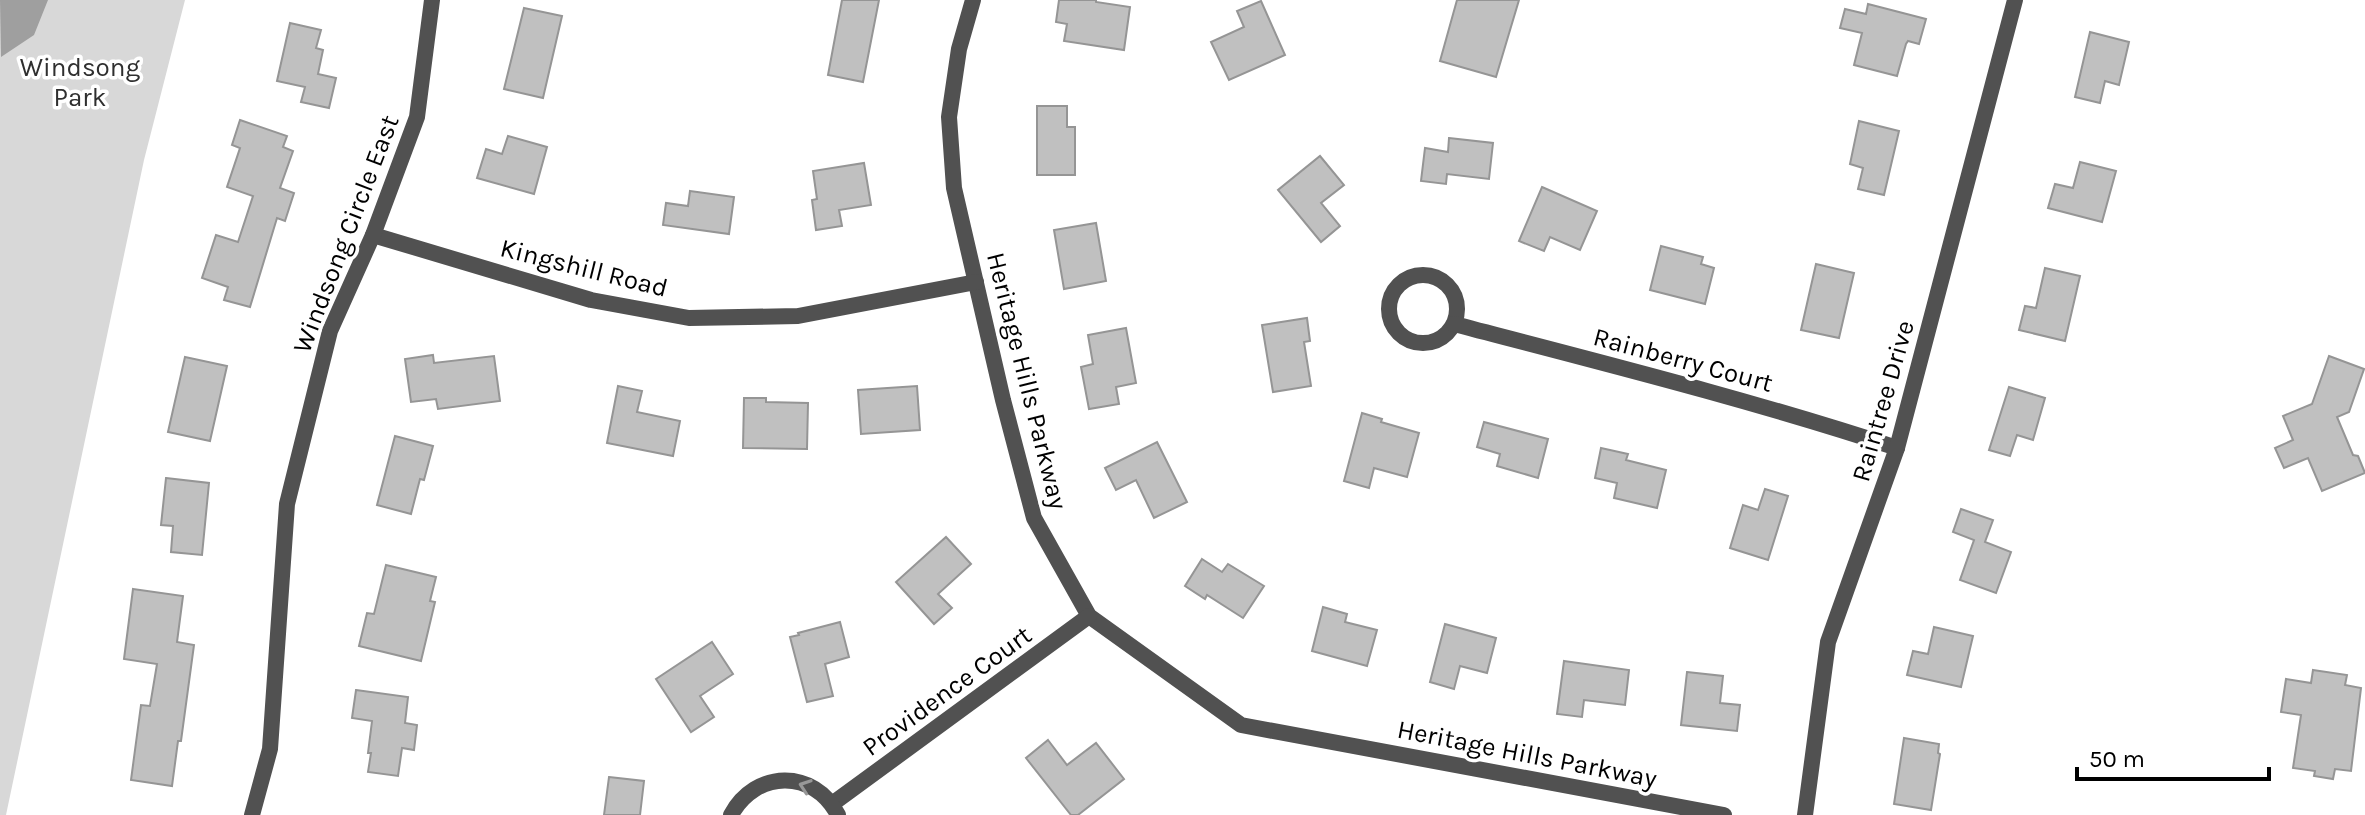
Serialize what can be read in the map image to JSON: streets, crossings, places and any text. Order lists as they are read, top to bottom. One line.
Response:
{"streets":{"street":["Windsong Circle East","Kingshill Road","Rainberry Court","Heritage Hills Parkway","Raintree Drive","Providence Court"]},"crossings":[["Windsong Circle East","Kingshill Road"],["Kingshill Road","Heritage Hills Parkway"],["Rainberry Court","Raintree Drive"],["Heritage Hills Parkway","Providence Court"]],"parks":["Windsong Park"],"scale_bar":"50 m"}
